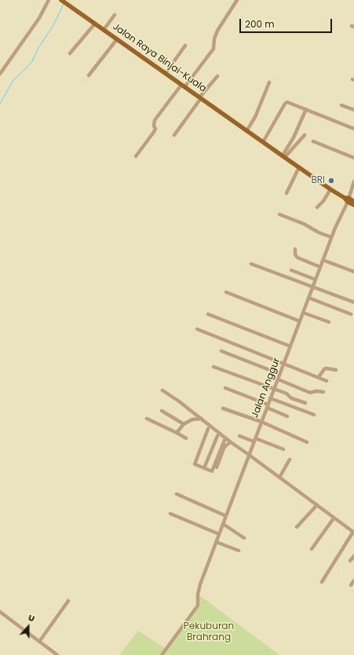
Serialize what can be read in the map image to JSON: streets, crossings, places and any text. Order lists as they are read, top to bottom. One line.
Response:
{"streets":{"main road":["Jalan Raya Binjai-Kuala"],"street":["Jalan Anggur"]},"crossings":[["Jalan Raya Binjai-Kuala","Jalan Anggur"]],"parks":["Pekuburan Brahrang"],"places":["BRI"],"scale_bar":"200 m","north":"top"}
